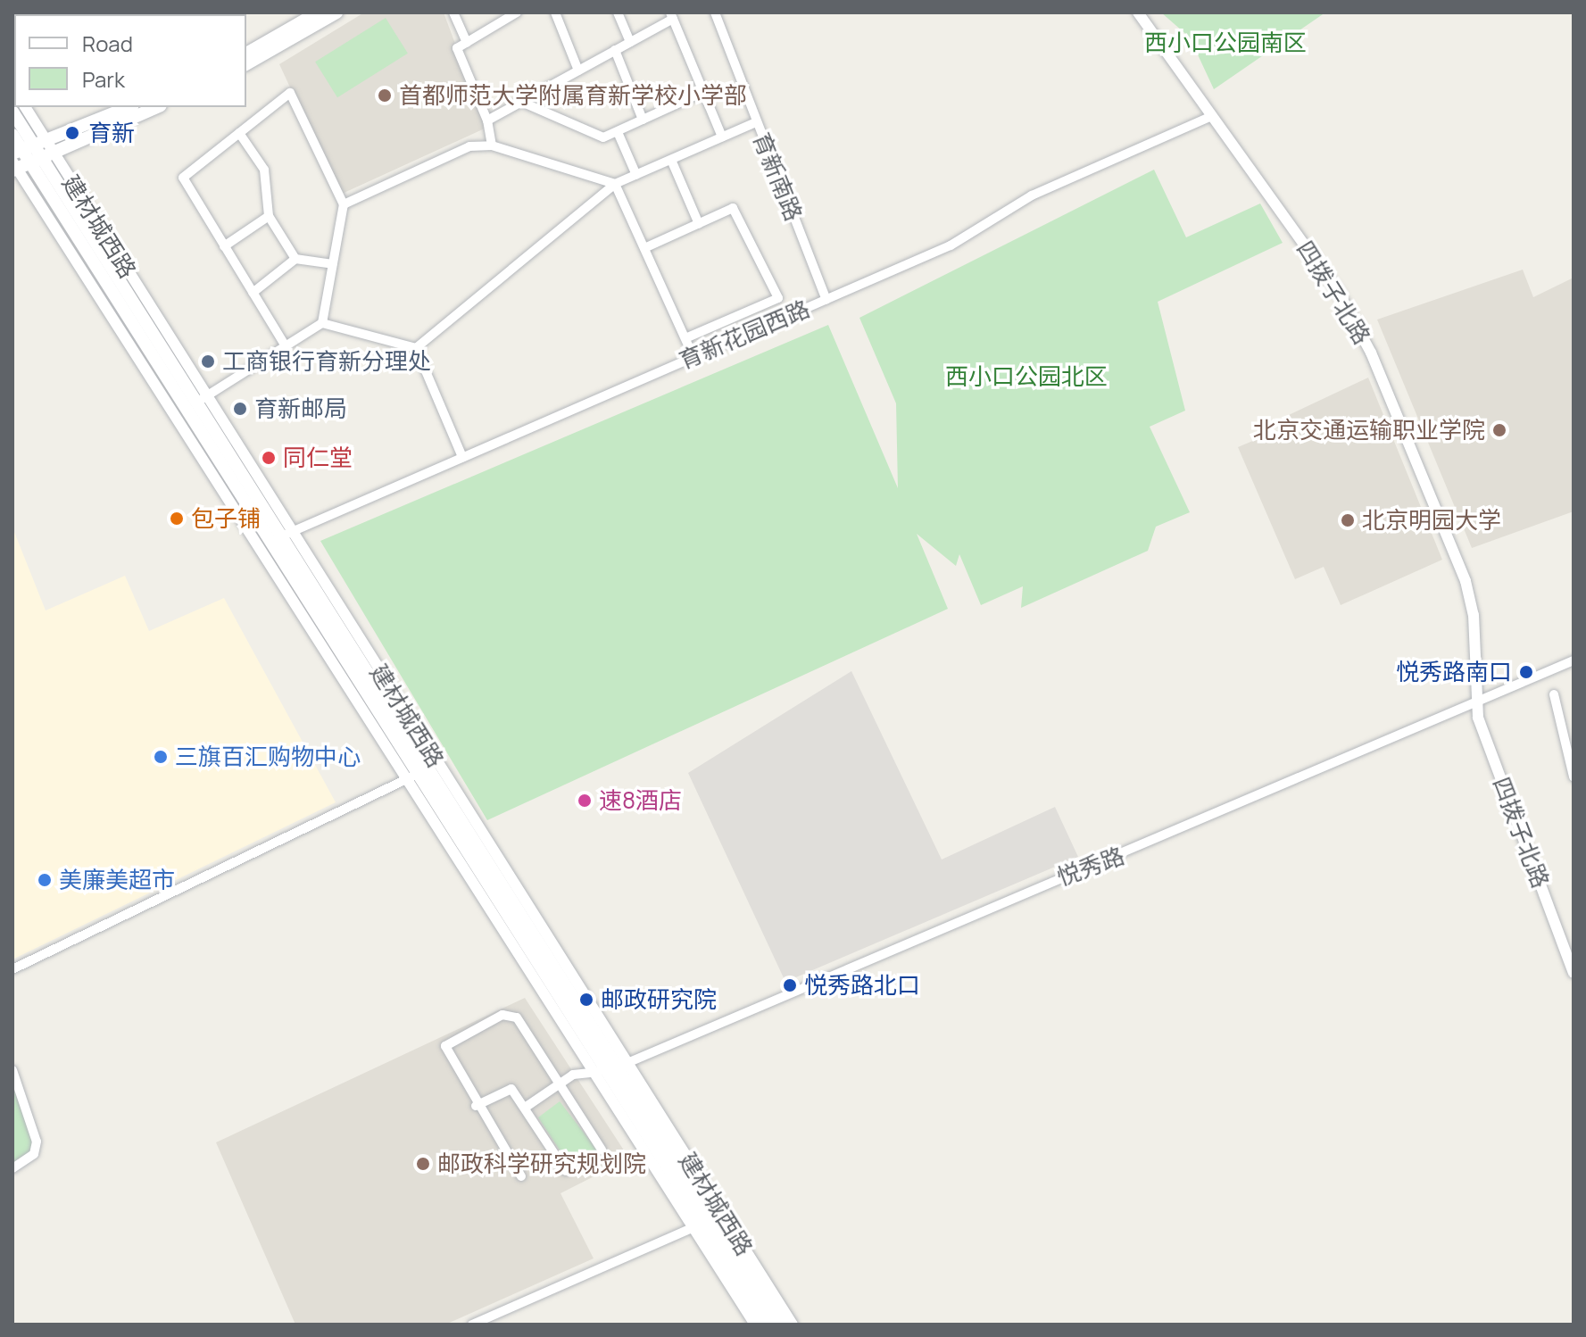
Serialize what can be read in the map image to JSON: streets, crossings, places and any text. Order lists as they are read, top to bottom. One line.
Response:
{"streets":{"main road":["建材城西路"],"street":["育新南路","四拨子北路","育新花园西路","悦秀路"]},"crossings":[["育新南路","育新花园西路"],["建材城西路","育新花园西路"],["建材城西路","悦秀路"],["四拨子北路","育新花园西路"],["四拨子北路","悦秀路"]],"parks":["西小口公园南区","西小口公园北区"],"places":["首都师范大学附属育新学校小学部","育新","工商银行育新分理处","育新邮局","北京交通运输职业学院","同仁堂","包子铺","北京明园大学","悦秀路南口","三旗百汇购物中心","速8酒店","美廉美超市","悦秀路北口","邮政研究院","邮政科学研究规划院"],"legend":["Road","Park"]}
